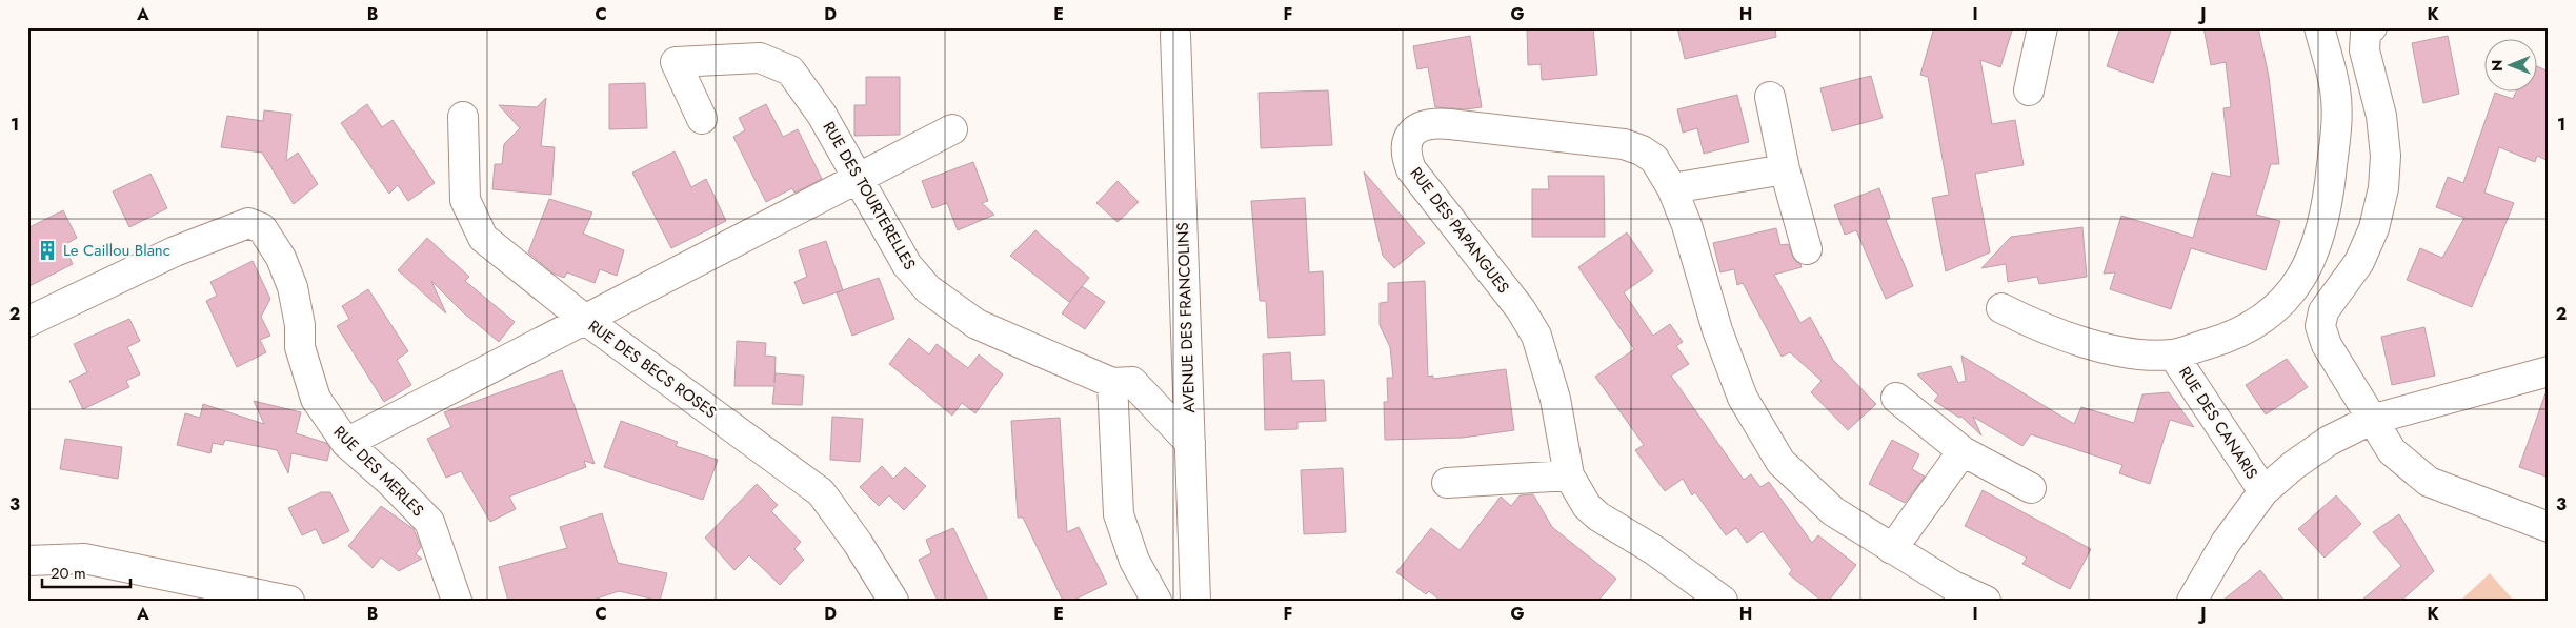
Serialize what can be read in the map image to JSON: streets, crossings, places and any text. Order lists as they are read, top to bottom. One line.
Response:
{"streets":{"street":["RUE DES TOURTERELLES","RUE DES PAPANGUES","AVENUE DES FRANCOLINS","RUE DES BECS ROSES","RUE DES CANARIS","RUE DES MERLES"]},"crossings":[["RUE DES TOURTERELLES","AVENUE DES FRANCOLINS"]],"places":{"building":["Le Caillou Blanc"]},"scale_bar":"20 m","north":"left","grid":{"columns":["A","B","C","D","E","F","G","H","I","J","K"],"rows":["1","2","3"]}}
